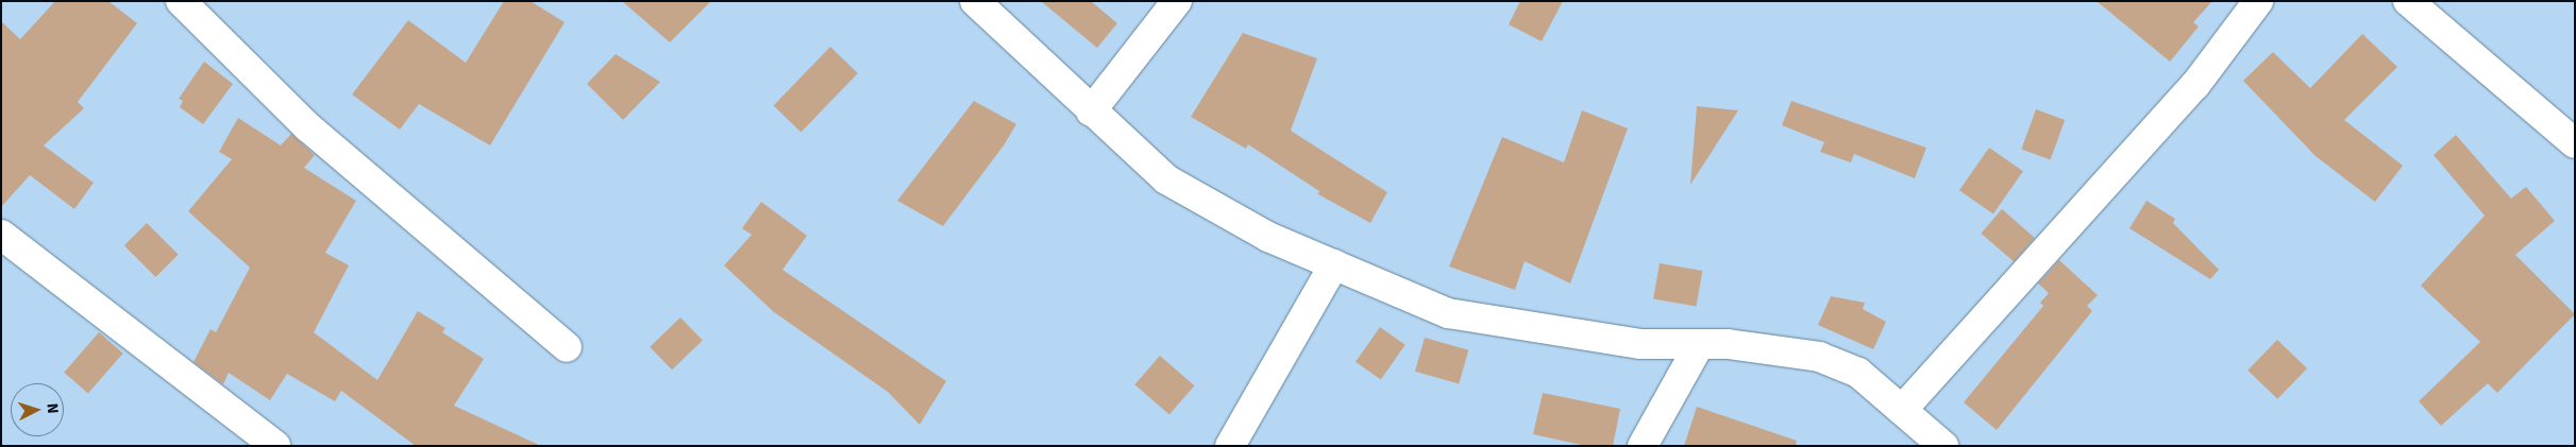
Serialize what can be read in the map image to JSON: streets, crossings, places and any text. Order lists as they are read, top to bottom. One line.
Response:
{"north":"right"}
